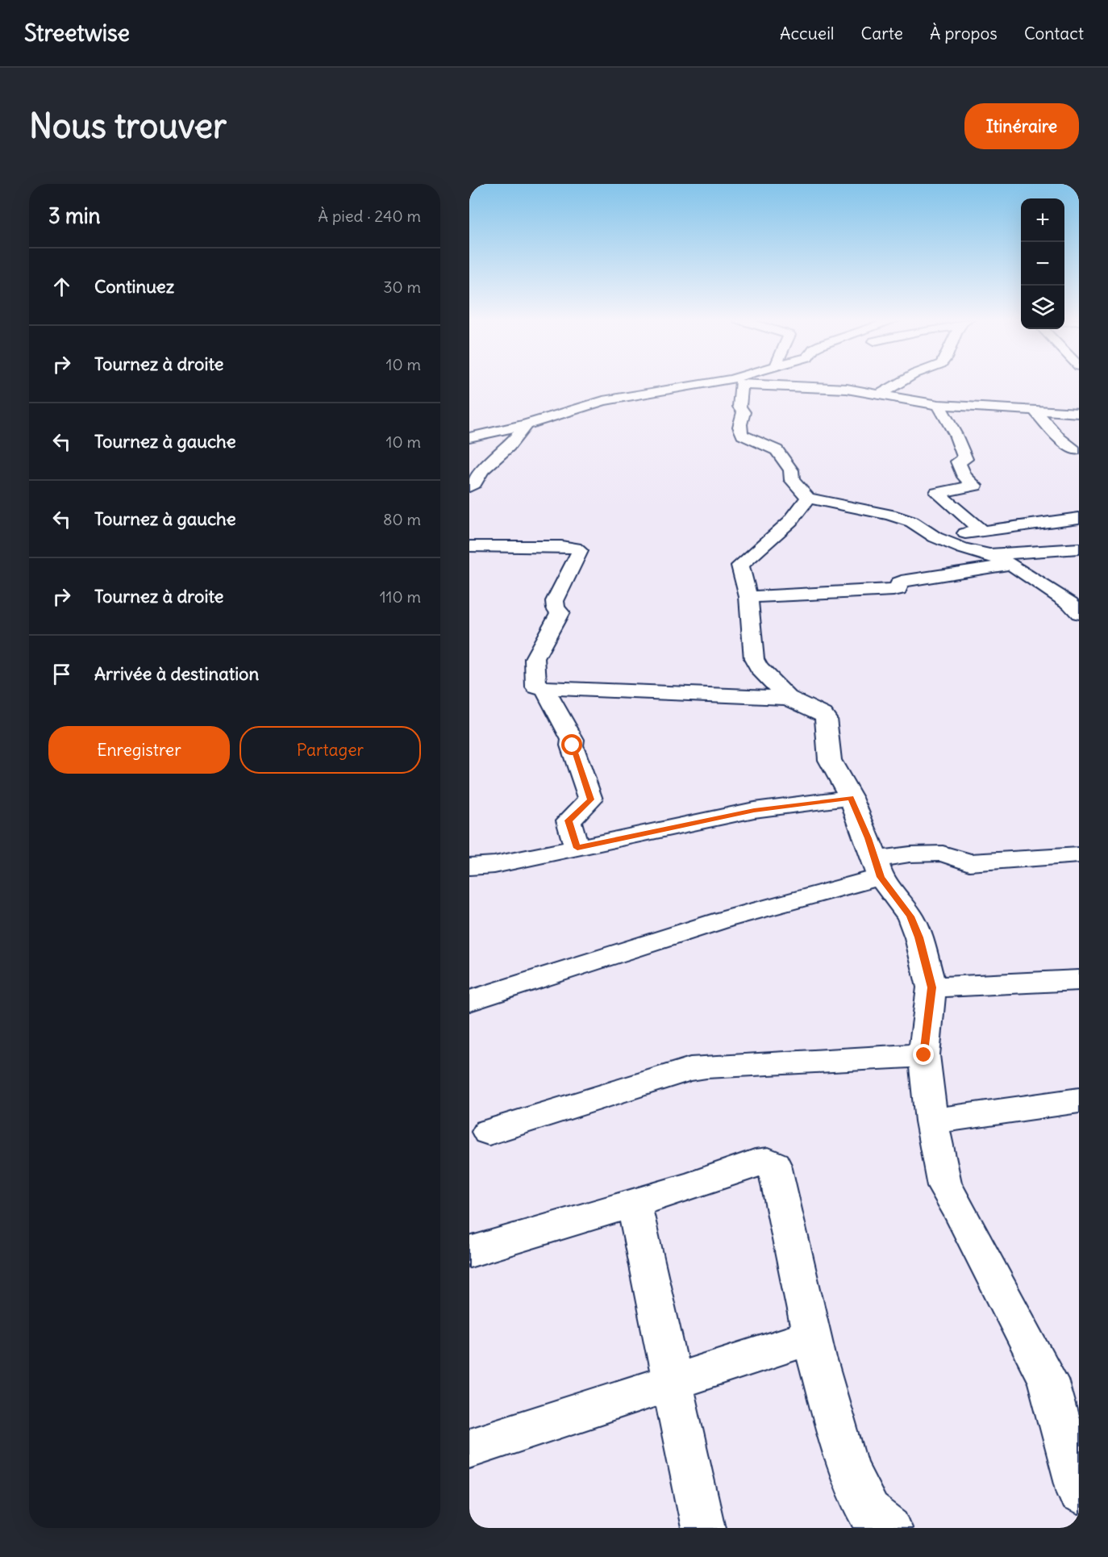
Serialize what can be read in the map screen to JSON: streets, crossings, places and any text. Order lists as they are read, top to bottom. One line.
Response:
{"page":{"header":"Streetwise","nav":["Accueil","Carte","À propos","Contact"],"buttons":["Itinéraire",["Enregistrer","Partager"]],"title":"Nous trouver","heading":["3 min","À pied · 240 m"],"map_buttons":["+","−"],"list":[["Continuez","30 m"],["Tournez à droite","10 m"],["Tournez à gauche","10 m"],["Tournez à gauche","80 m"],["Tournez à droite","110 m"],"Arrivée à destination"]}}
